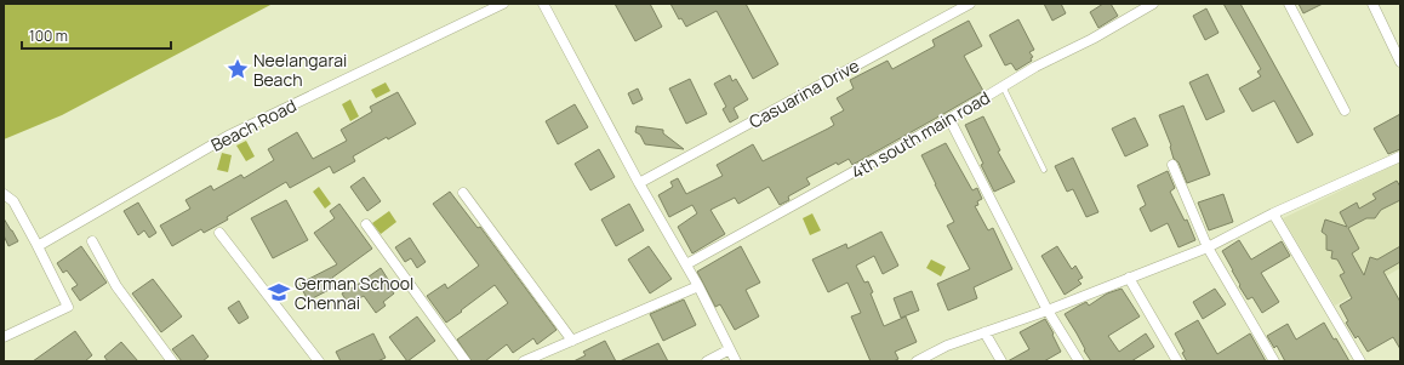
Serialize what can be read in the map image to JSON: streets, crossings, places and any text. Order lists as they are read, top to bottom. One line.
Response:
{"streets":{"street":["Casuarina Drive","Beach Road","4th south main road"]},"places":{"place":["Neelangarai Beach"],"school or university":["German School Chennai"]},"scale_bar":"100 m"}
